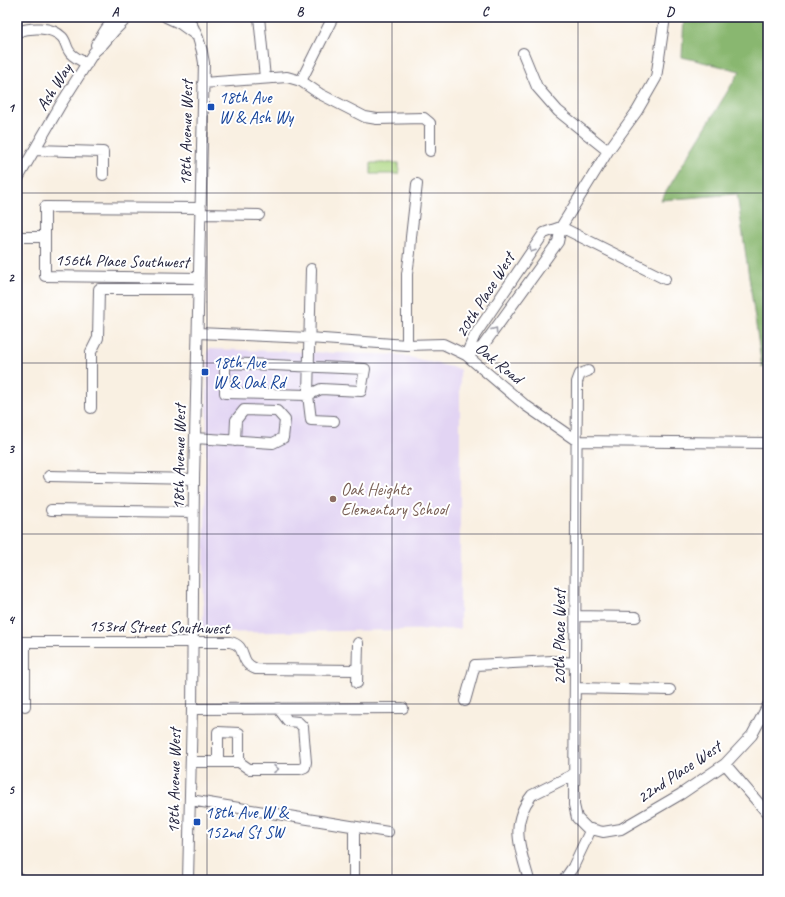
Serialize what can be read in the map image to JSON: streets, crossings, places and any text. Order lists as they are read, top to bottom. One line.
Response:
{"streets":{"street":["Ash Way","18th Avenue West","156th Place Southwest","20th Place West","Oak Road","153rd Street Southwest","22nd Place West"]},"crossings":[["18th Avenue West","156th Place Southwest"],["18th Avenue West","Oak Road"],["18th Avenue West","153rd Street Southwest"],["20th Place West","Oak Road"],["20th Place West","22nd Place West"]],"places":{"transit":["18th Ave W & Ash Wy","18th Ave W & Oak Rd","18th Ave W & 152nd St SW"],"other":["Oak Heights Elementary School"]},"grid":{"columns":["A","B","C","D"],"rows":["1","2","3","4","5"]}}
